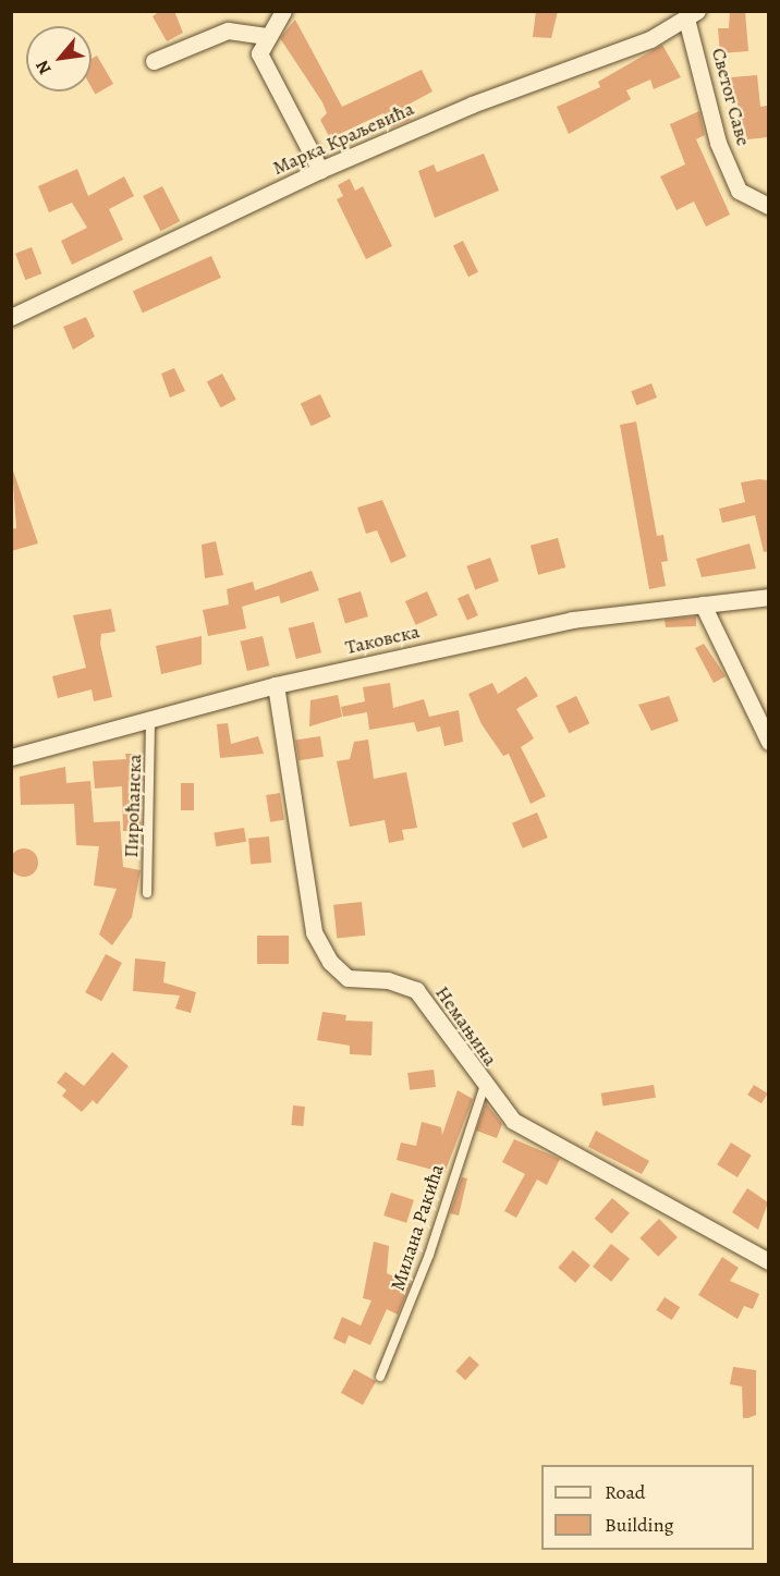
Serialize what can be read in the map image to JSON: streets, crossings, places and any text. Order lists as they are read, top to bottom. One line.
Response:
{"streets":{"street":["Светог Саве","Марка Краљевића","Таковска","Немањина"],"lane":["Пироћанска","Милана Ракића"]},"crossings":[["Светог Саве","Марка Краљевића"],["Таковска","Пироћанска"],["Таковска","Немањина"],["Немањина","Милана Ракића"]],"legend":["Road","Building"],"north":"bottom left"}
